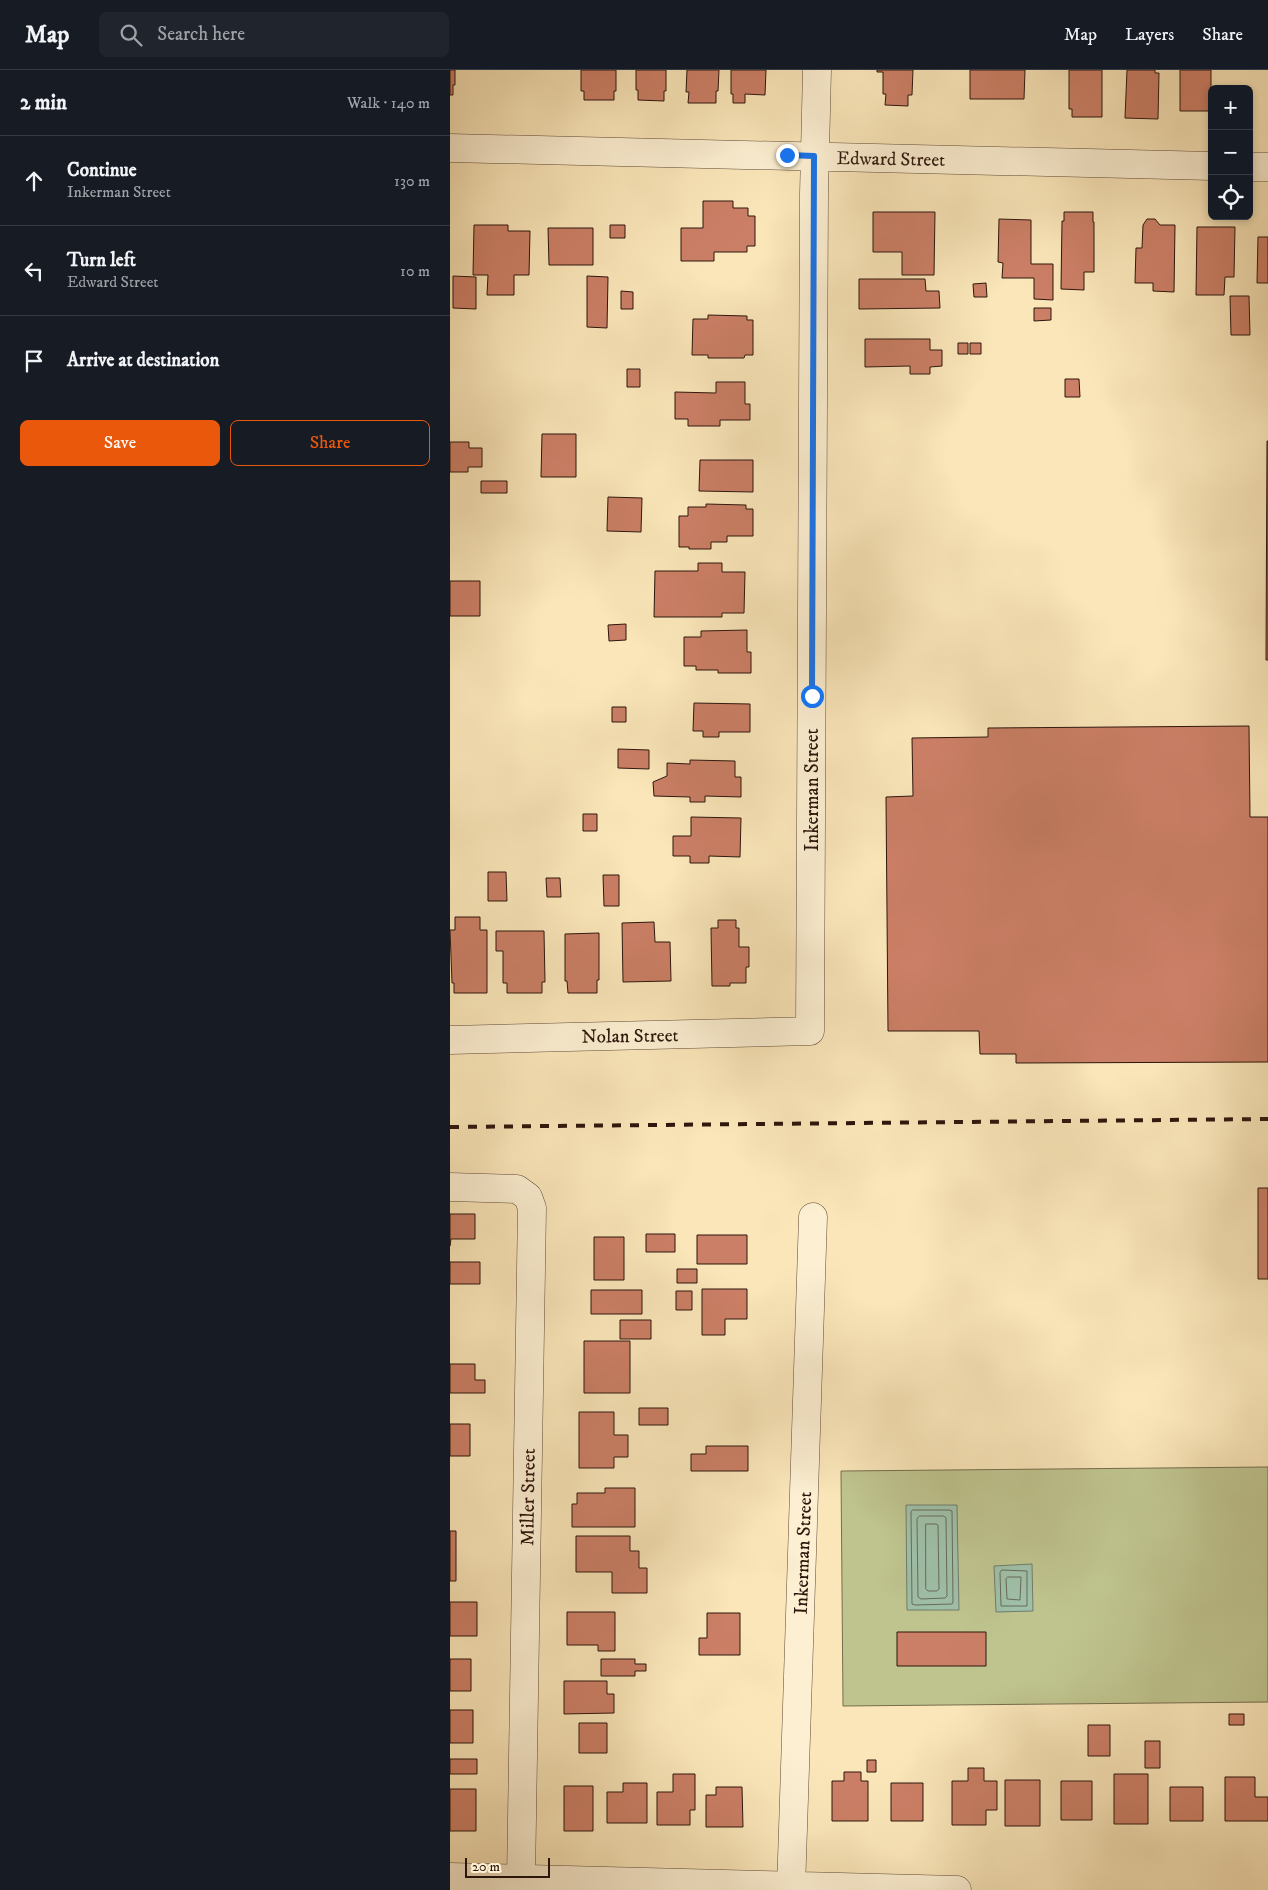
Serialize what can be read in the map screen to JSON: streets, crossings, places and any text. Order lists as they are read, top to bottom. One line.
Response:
{"streets":{"street":["Edward Street","Inkerman Street","Nolan Street","Miller Street"]},"crossings":[["Edward Street","Inkerman Street"],["Inkerman Street","Nolan Street"]],"scale_bar":"20 m","page":{"header":"Map","search":"Search here","nav":["Map","Layers","Share"],"heading":["2 min","Walk · 140 m"],"map_buttons":["+","−"],"list":[["Continue","Inkerman Street","130 m"],["Turn left","Edward Street","10 m"],"Arrive at destination"],"buttons":["Save","Share"],"scale":"20 m"}}
